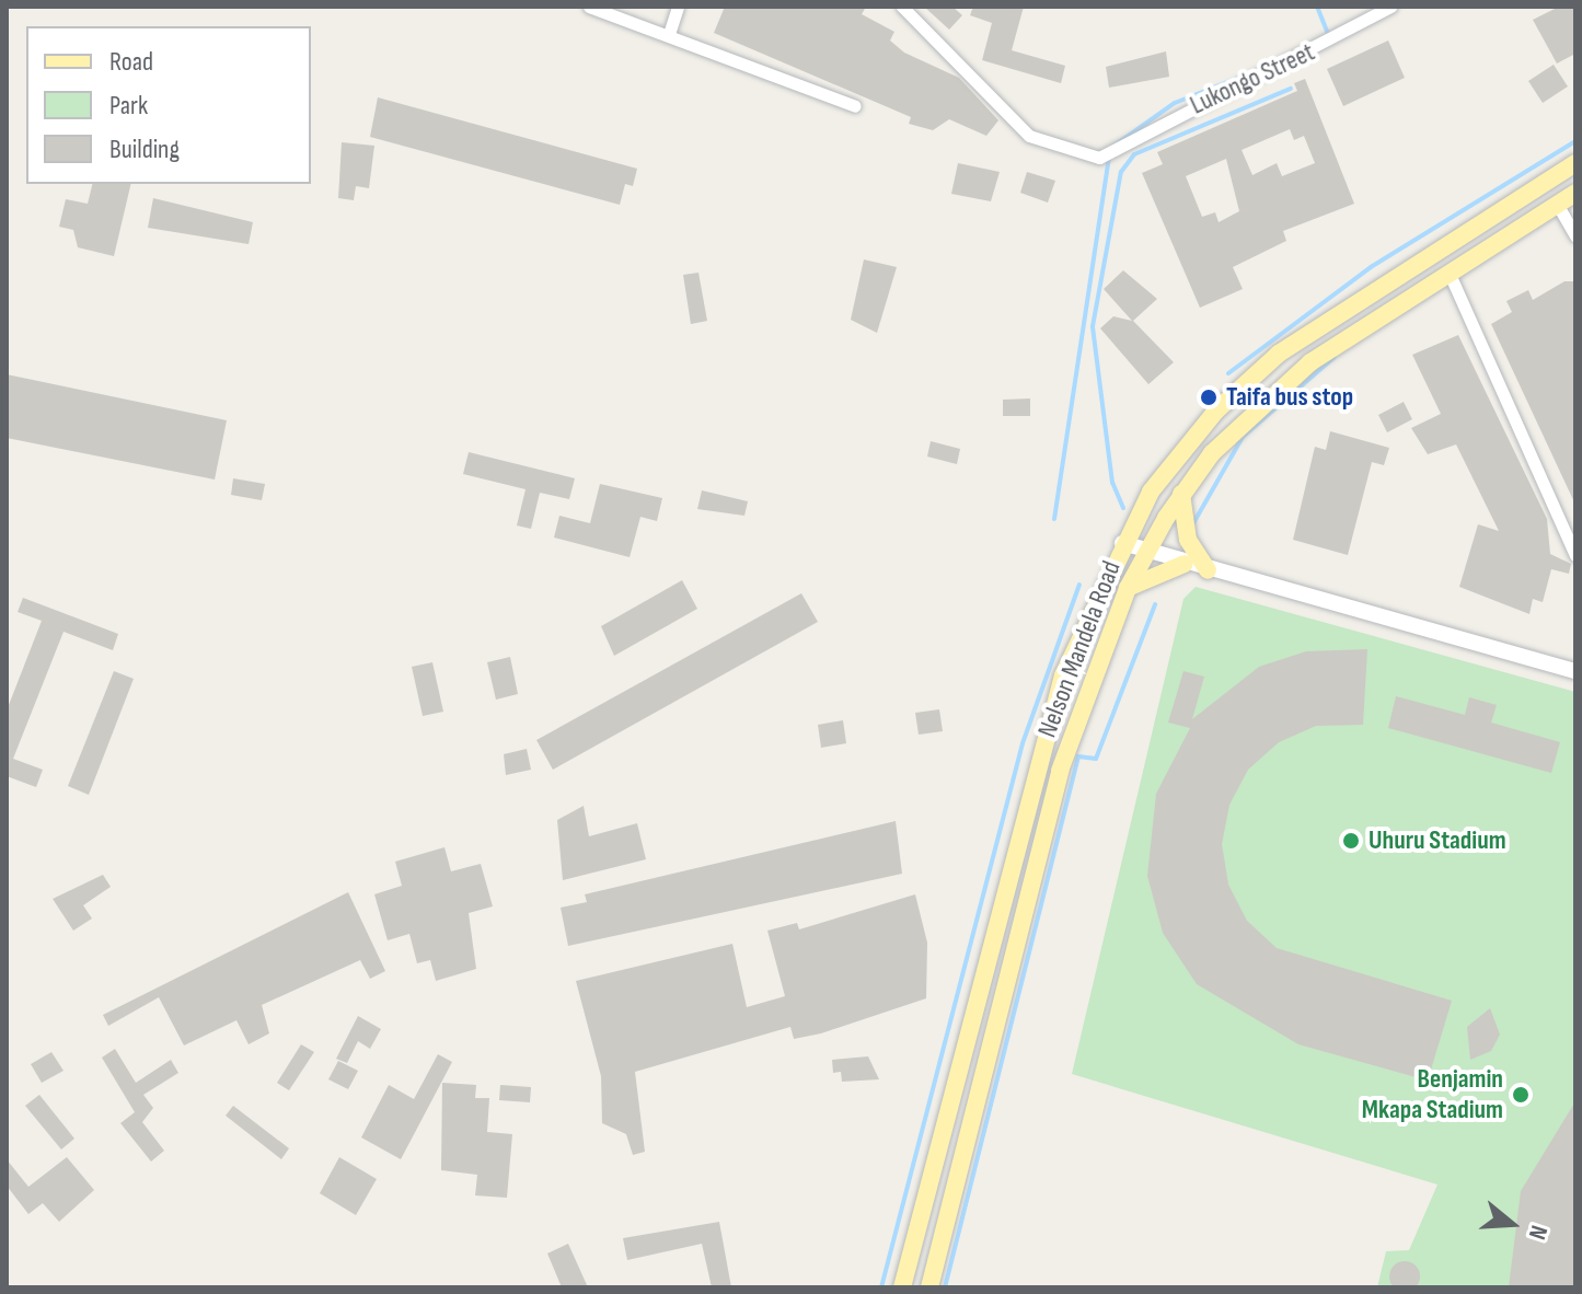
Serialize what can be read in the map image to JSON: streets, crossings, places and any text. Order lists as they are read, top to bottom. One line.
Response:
{"streets":{"main road":["Nelson Mandela Road"],"street":["Lukongo Street"]},"places":["Taifa bus stop","Uhuru Stadium","Benjamin Mkapa Stadium"],"legend":["Road","Park","Building"],"north":"right"}
